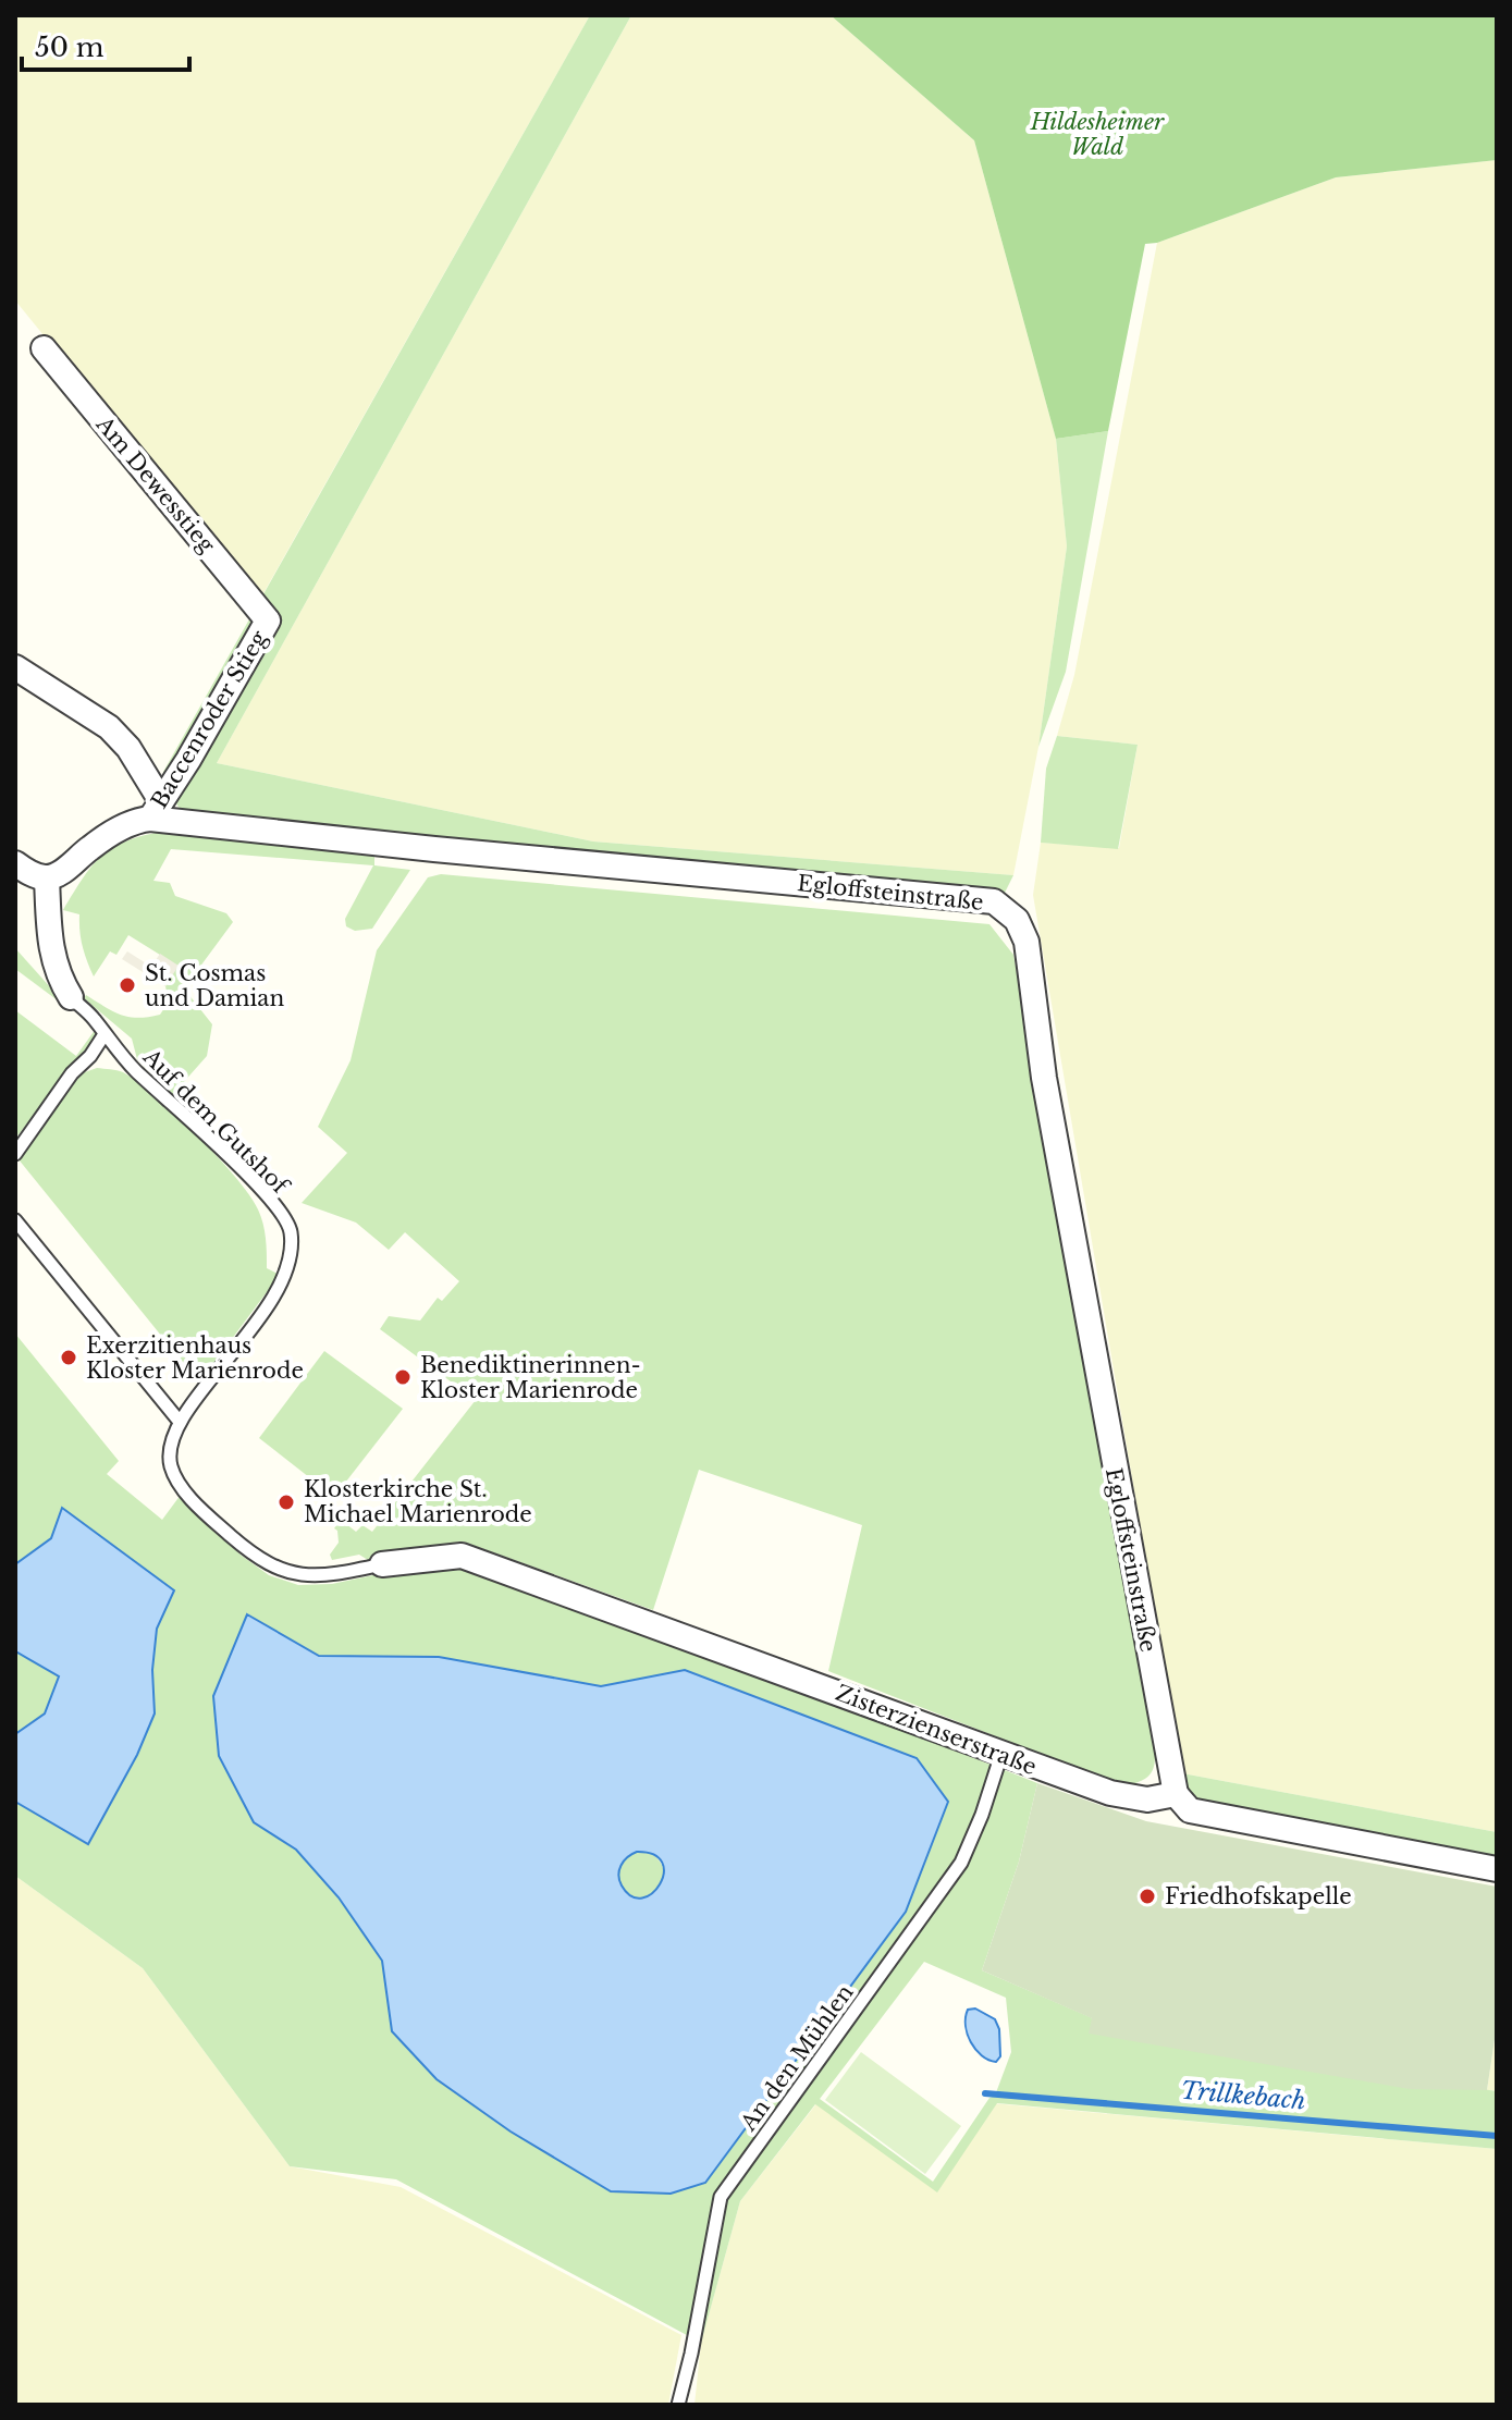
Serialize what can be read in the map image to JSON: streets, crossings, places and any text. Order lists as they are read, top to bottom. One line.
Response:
{"streets":{"street":["Am Dewesstieg","Baccenroder Stieg","Egloffsteinstraße","Zisterzienserstraße"],"lane":["Auf dem Gutshof","An den Mühlen"]},"crossings":[["Am Dewesstieg","Baccenroder Stieg"],["Baccenroder Stieg","Egloffsteinstraße"],["Egloffsteinstraße","Zisterzienserstraße"],["Auf dem Gutshof","Zisterzienserstraße"],["Zisterzienserstraße","An den Mühlen"]],"water":["Trillkebach"],"parks":["Hildesheimer Wald"],"places":["St. Cosmas und Damian","Exerzitienhaus Kloster Marienrode","Benediktinerinnen- Kloster Marienrode","Klosterkirche St. Michael Marienrode","Friedhofskapelle"],"scale_bar":"50 m"}
